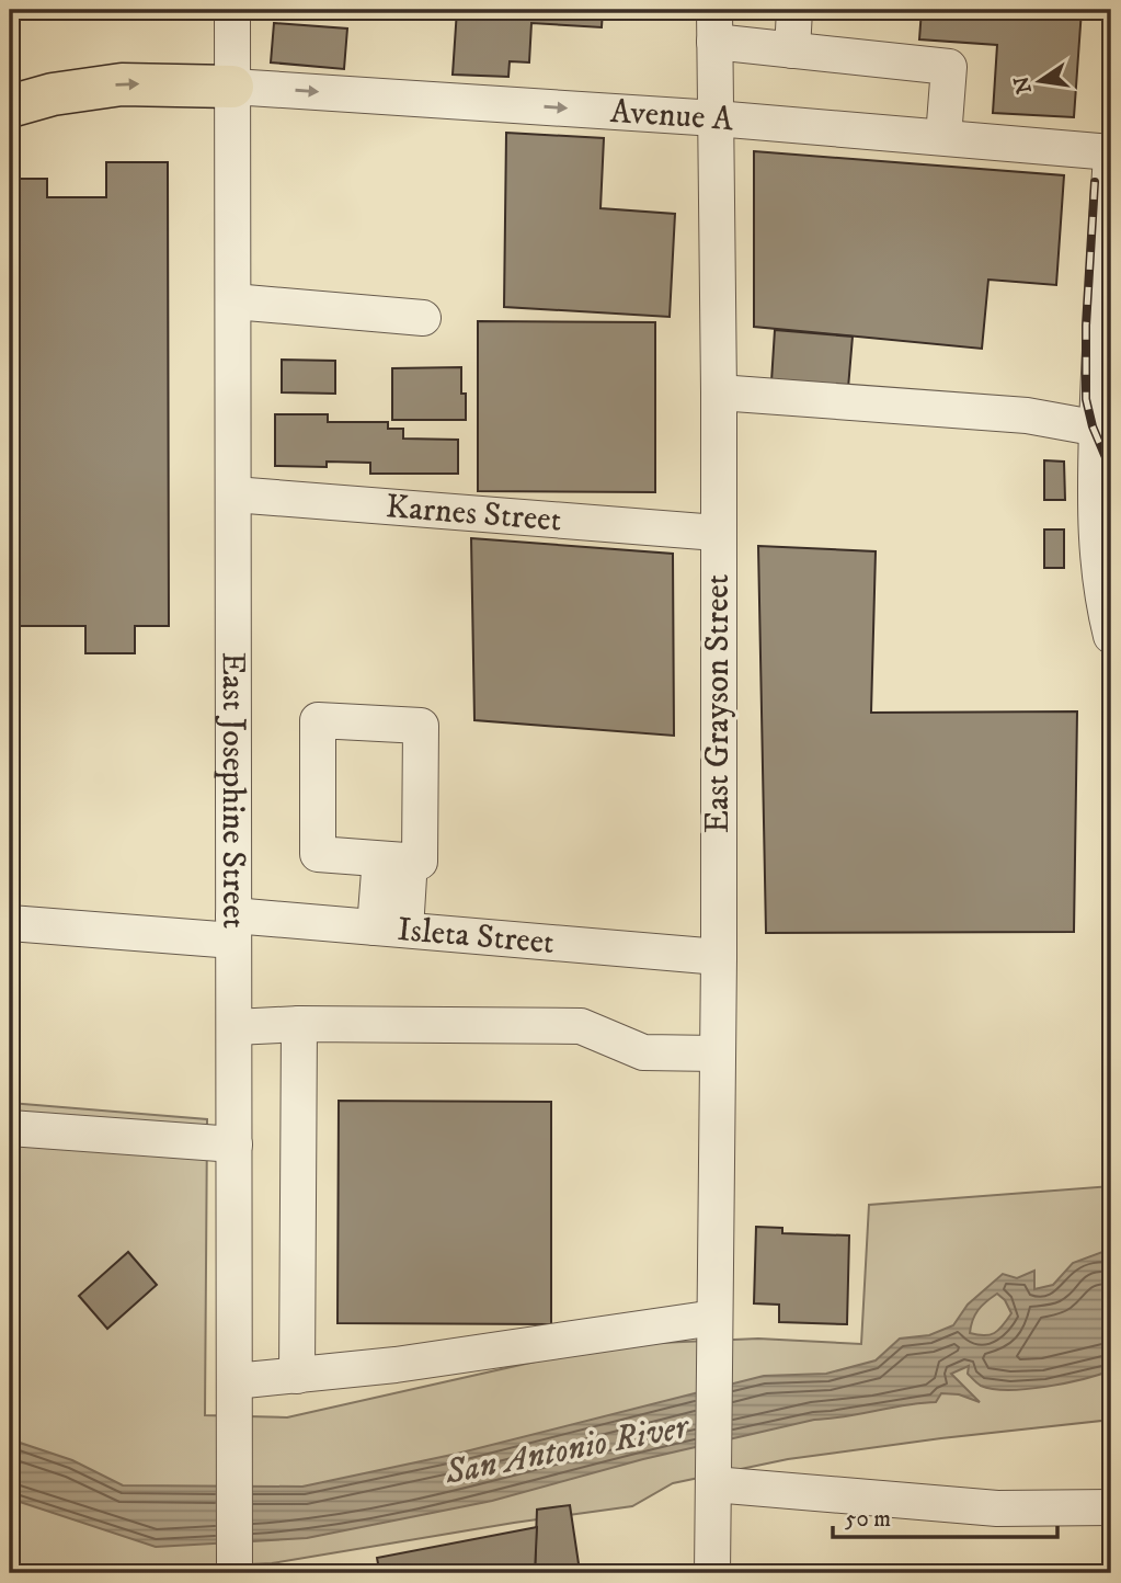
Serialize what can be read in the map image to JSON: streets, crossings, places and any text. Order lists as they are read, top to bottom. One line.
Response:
{"streets":{"street":["Avenue A","Karnes Street","East Grayson Street","East Josephine Street","Isleta Street"]},"crossings":[["Avenue A","East Grayson Street"],["Avenue A","East Josephine Street"],["Karnes Street","East Grayson Street"],["Karnes Street","East Josephine Street"],["East Grayson Street","Isleta Street"],["East Josephine Street","Isleta Street"]],"water":["San Antonio River"],"scale_bar":"50 m","north":"left"}
